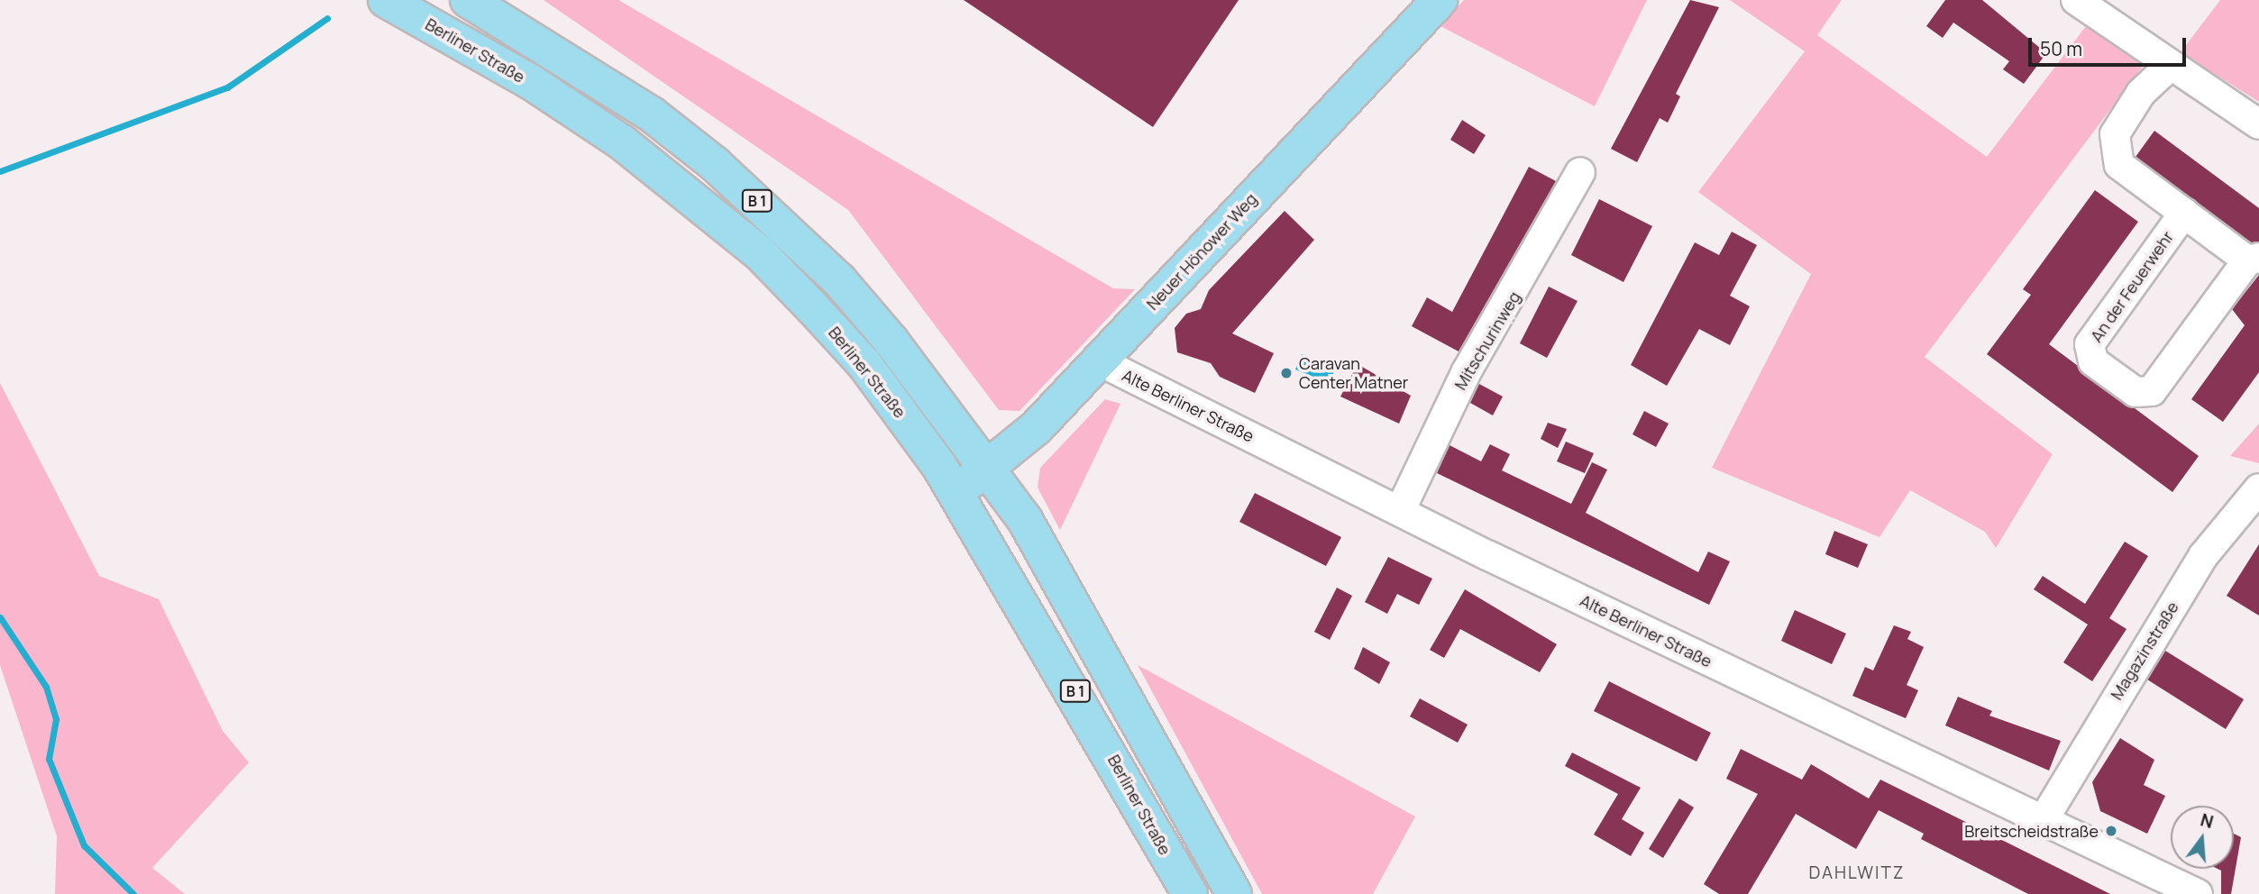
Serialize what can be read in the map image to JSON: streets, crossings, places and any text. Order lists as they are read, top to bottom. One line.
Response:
{"streets":{"main road":["Berliner Straße","B 1","Neuer Hönower Weg"],"street":["An der Feuerwehr","Mitschurinweg","Alte Berliner Straße","Magazinstraße"]},"crossings":[["Berliner Straße","Neuer Hönower Weg"],["B 1","Neuer Hönower Weg"],["Neuer Hönower Weg","Alte Berliner Straße"],["Mitschurinweg","Alte Berliner Straße"],["Alte Berliner Straße","Magazinstraße"]],"districts":["DAHLWITZ"],"places":["Caravan Center Matner","Breitscheidstraße"],"scale_bar":"50 m","north":"top"}
